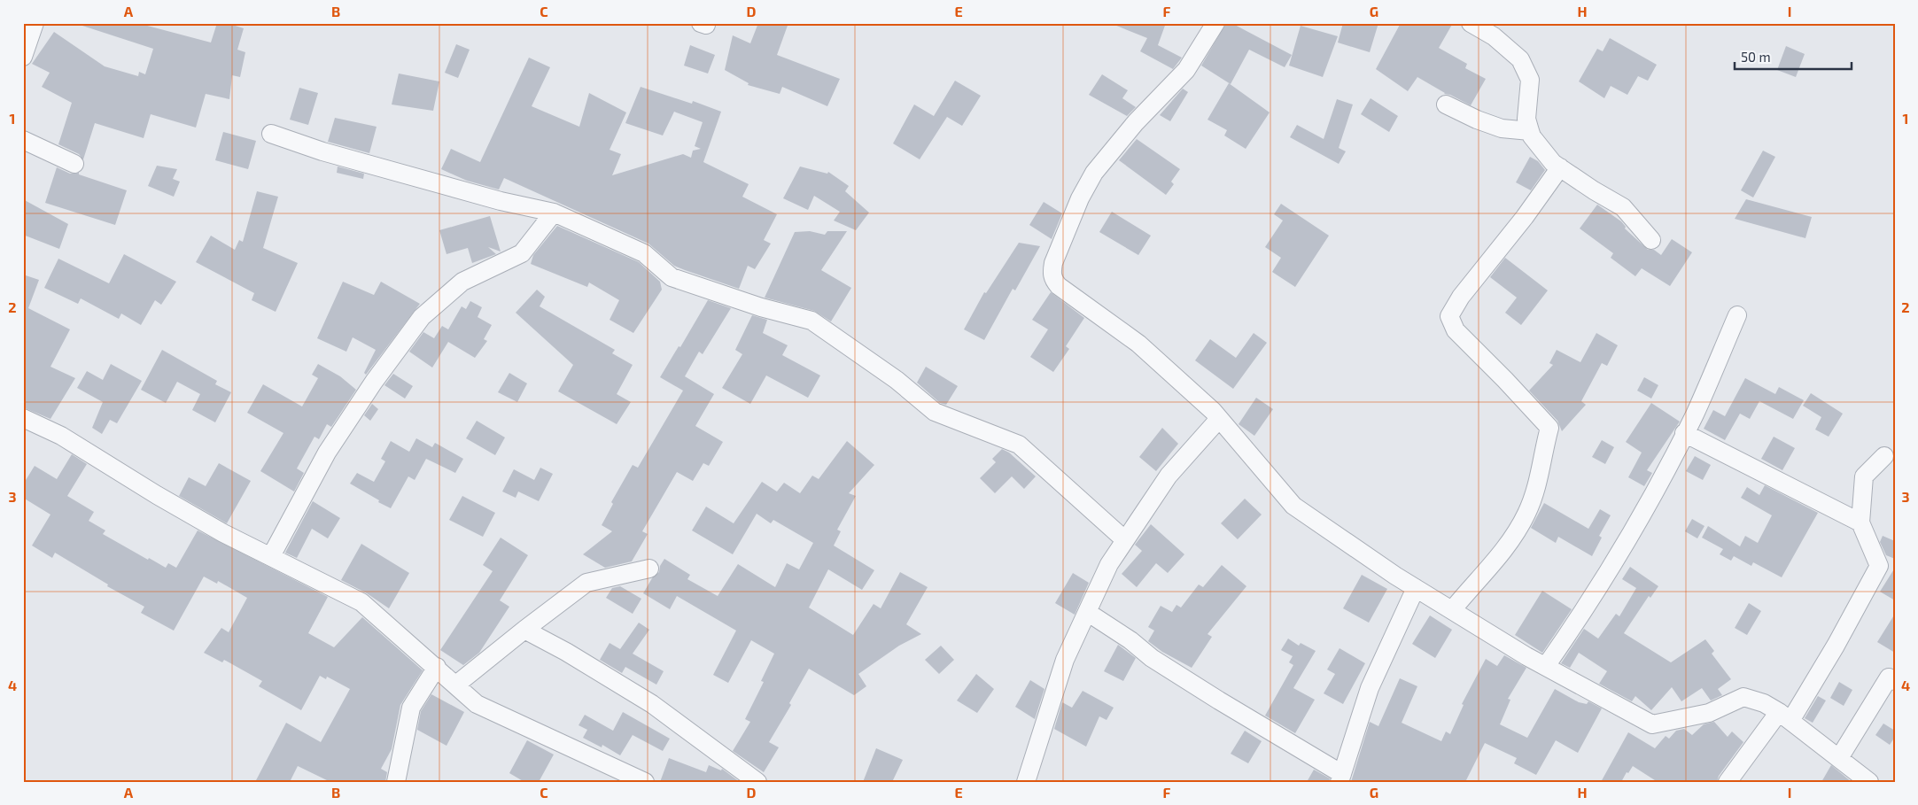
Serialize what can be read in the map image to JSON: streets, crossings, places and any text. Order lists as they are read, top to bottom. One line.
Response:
{"scale_bar":"50 m","grid":{"columns":["A","B","C","D","E","F","G","H","I"],"rows":["1","2","3","4"]}}
